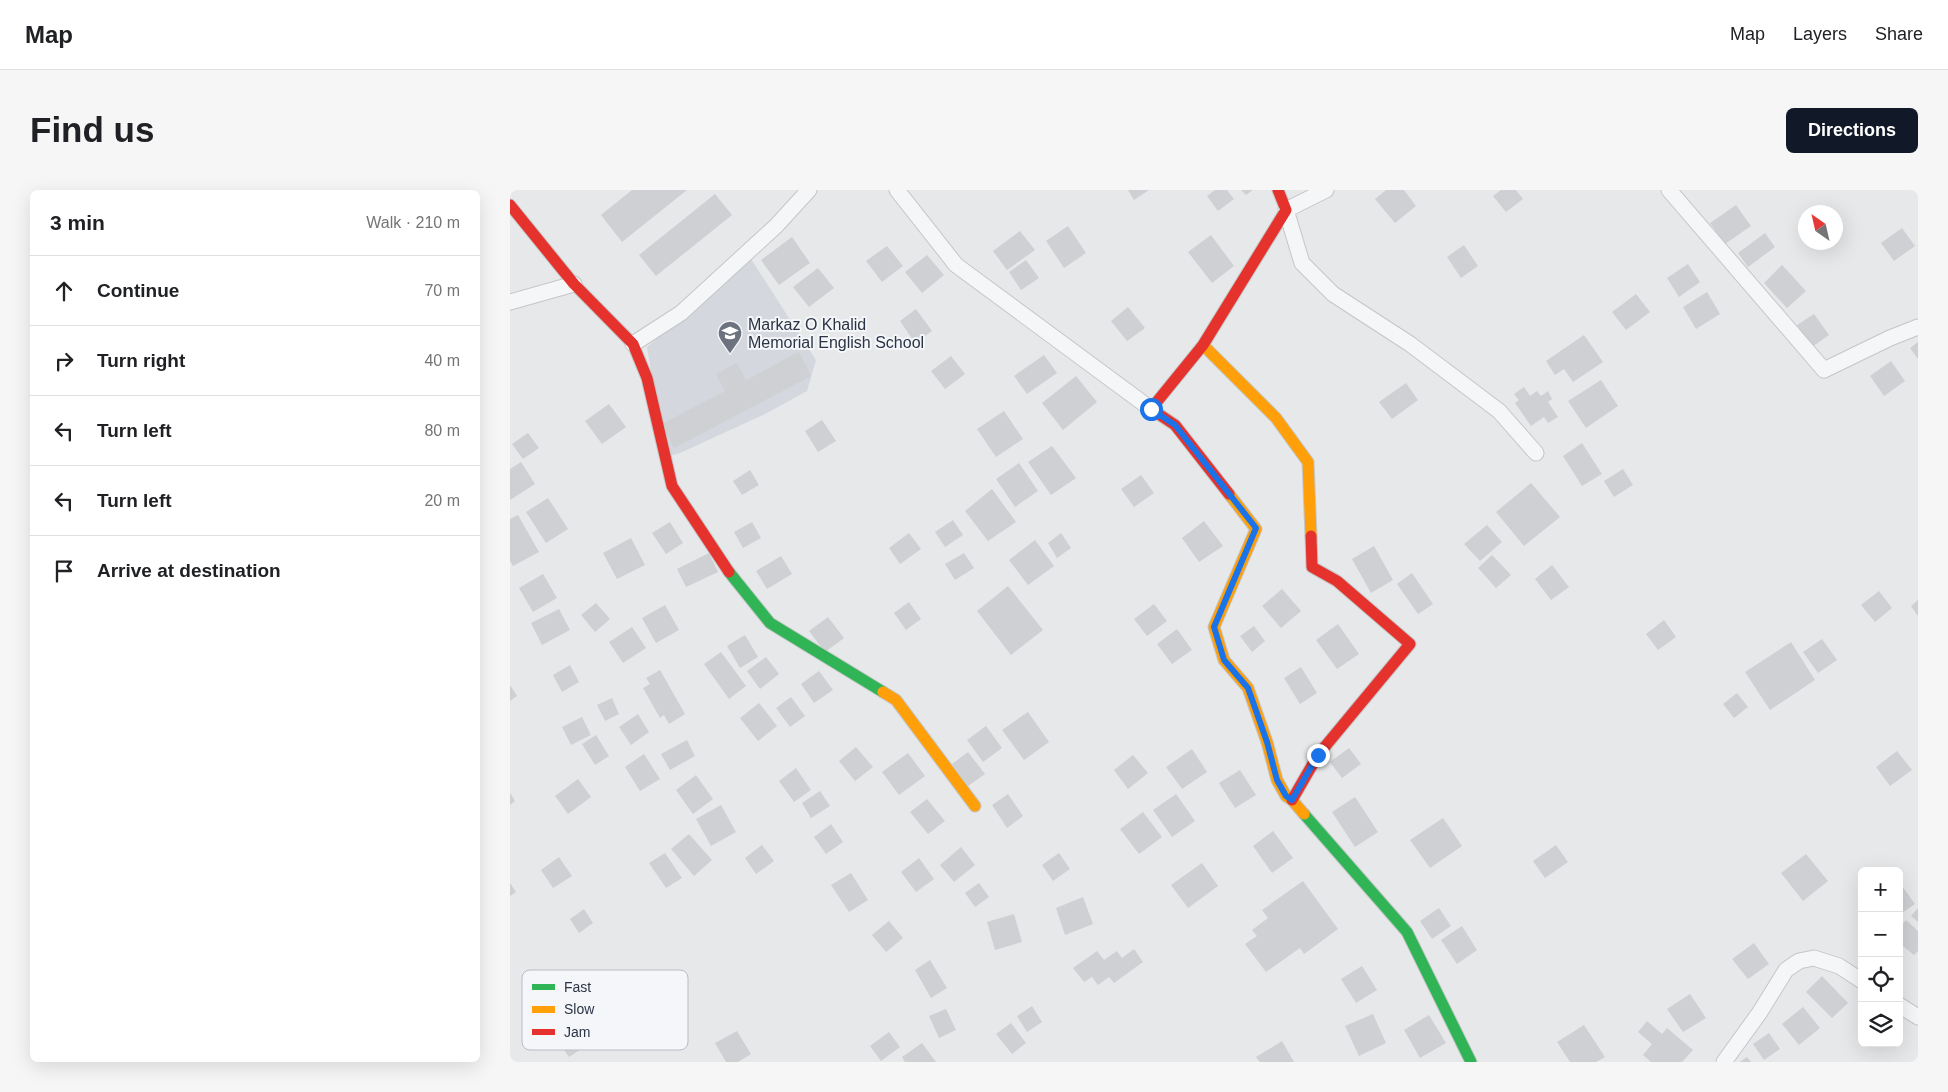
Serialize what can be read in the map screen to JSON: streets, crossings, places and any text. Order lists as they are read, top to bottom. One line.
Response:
{"places":{"school or university":["Markaz O Khalid Memorial English School"]},"legend":["Fast","Slow","Jam"],"north":"top left","page":{"header":"Map","nav":["Map","Layers","Share"],"buttons":"Directions","title":"Find us","heading":["3 min","Walk · 210 m"],"list":[["Continue","70 m"],["Turn right","40 m"],["Turn left","80 m"],["Turn left","20 m"],"Arrive at destination"],"map_buttons":["+","−"]}}
